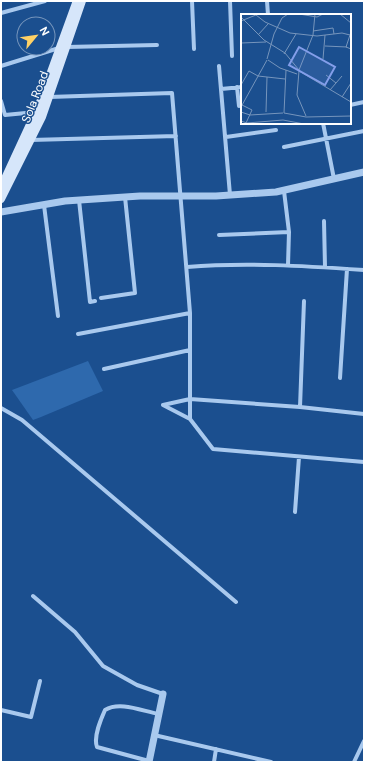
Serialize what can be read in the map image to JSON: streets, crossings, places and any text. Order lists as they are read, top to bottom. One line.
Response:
{"streets":{"main road":["Sola Road"]},"north":"top right"}
